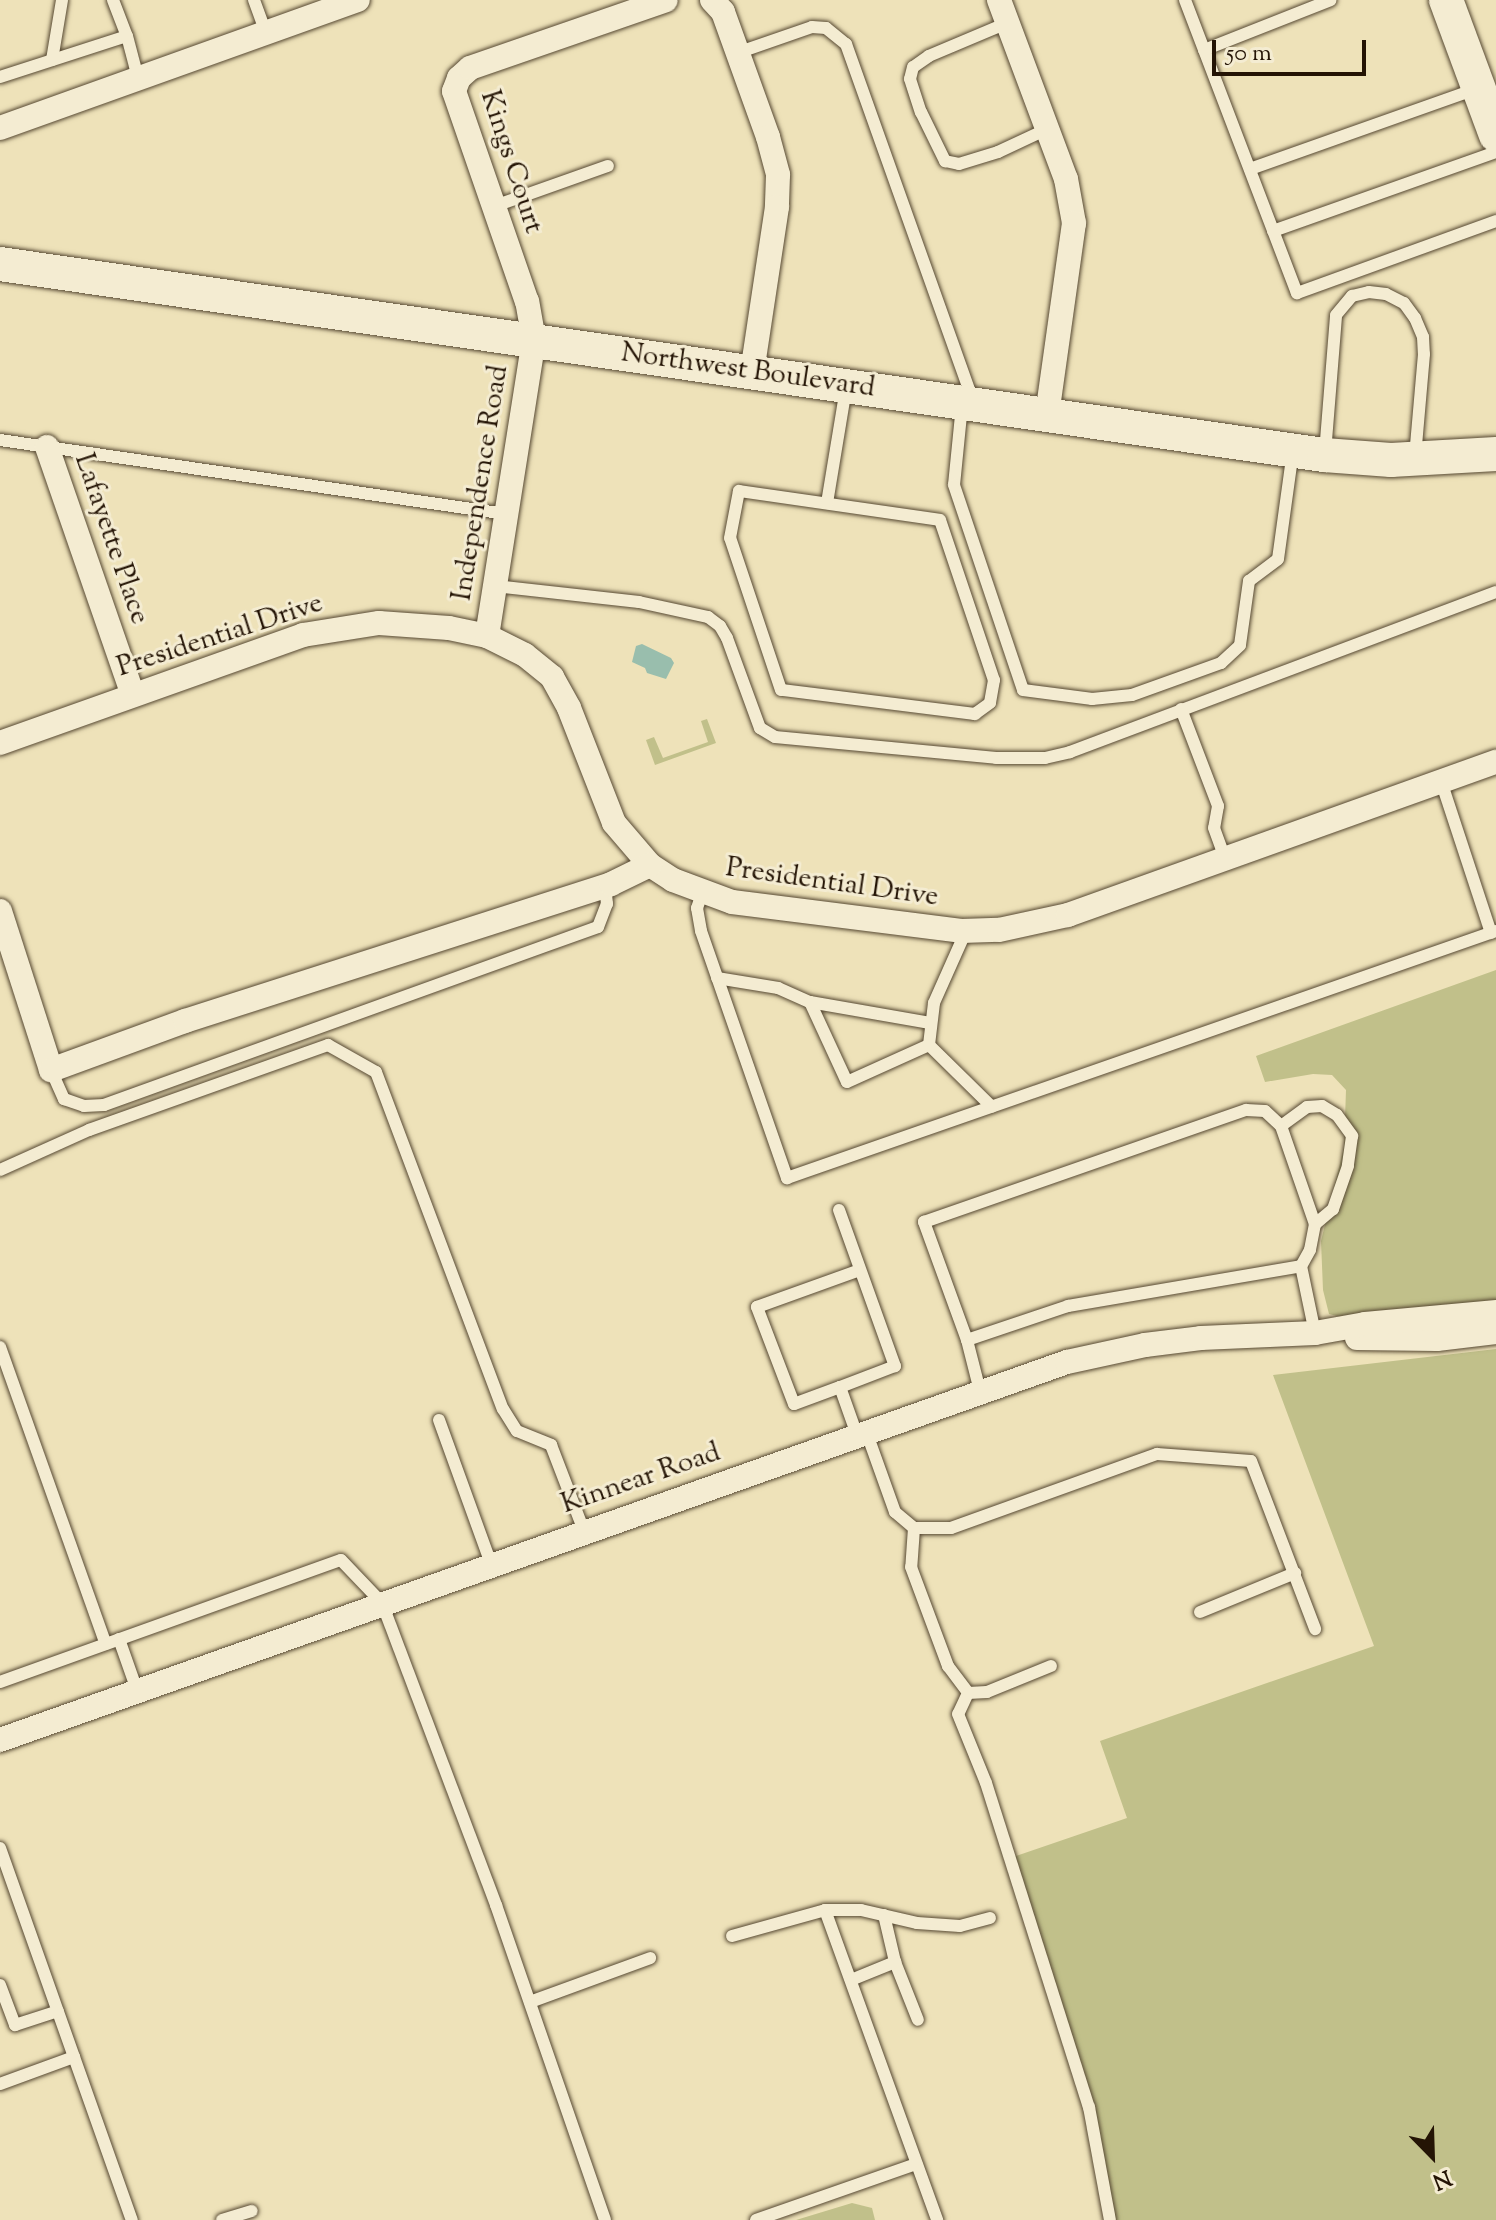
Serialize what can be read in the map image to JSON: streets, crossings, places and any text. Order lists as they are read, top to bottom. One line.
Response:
{"streets":{"main road":["Northwest Boulevard"],"street":["Kings Court","Independence Road","Lafayette Place","Presidential Drive","Kinnear Road"]},"crossings":[["Kings Court","Northwest Boulevard"],["Kings Court","Independence Road"],["Northwest Boulevard","Independence Road"],["Independence Road","Presidential Drive"],["Lafayette Place","Presidential Drive"]],"scale_bar":"50 m","north":"bottom right"}
